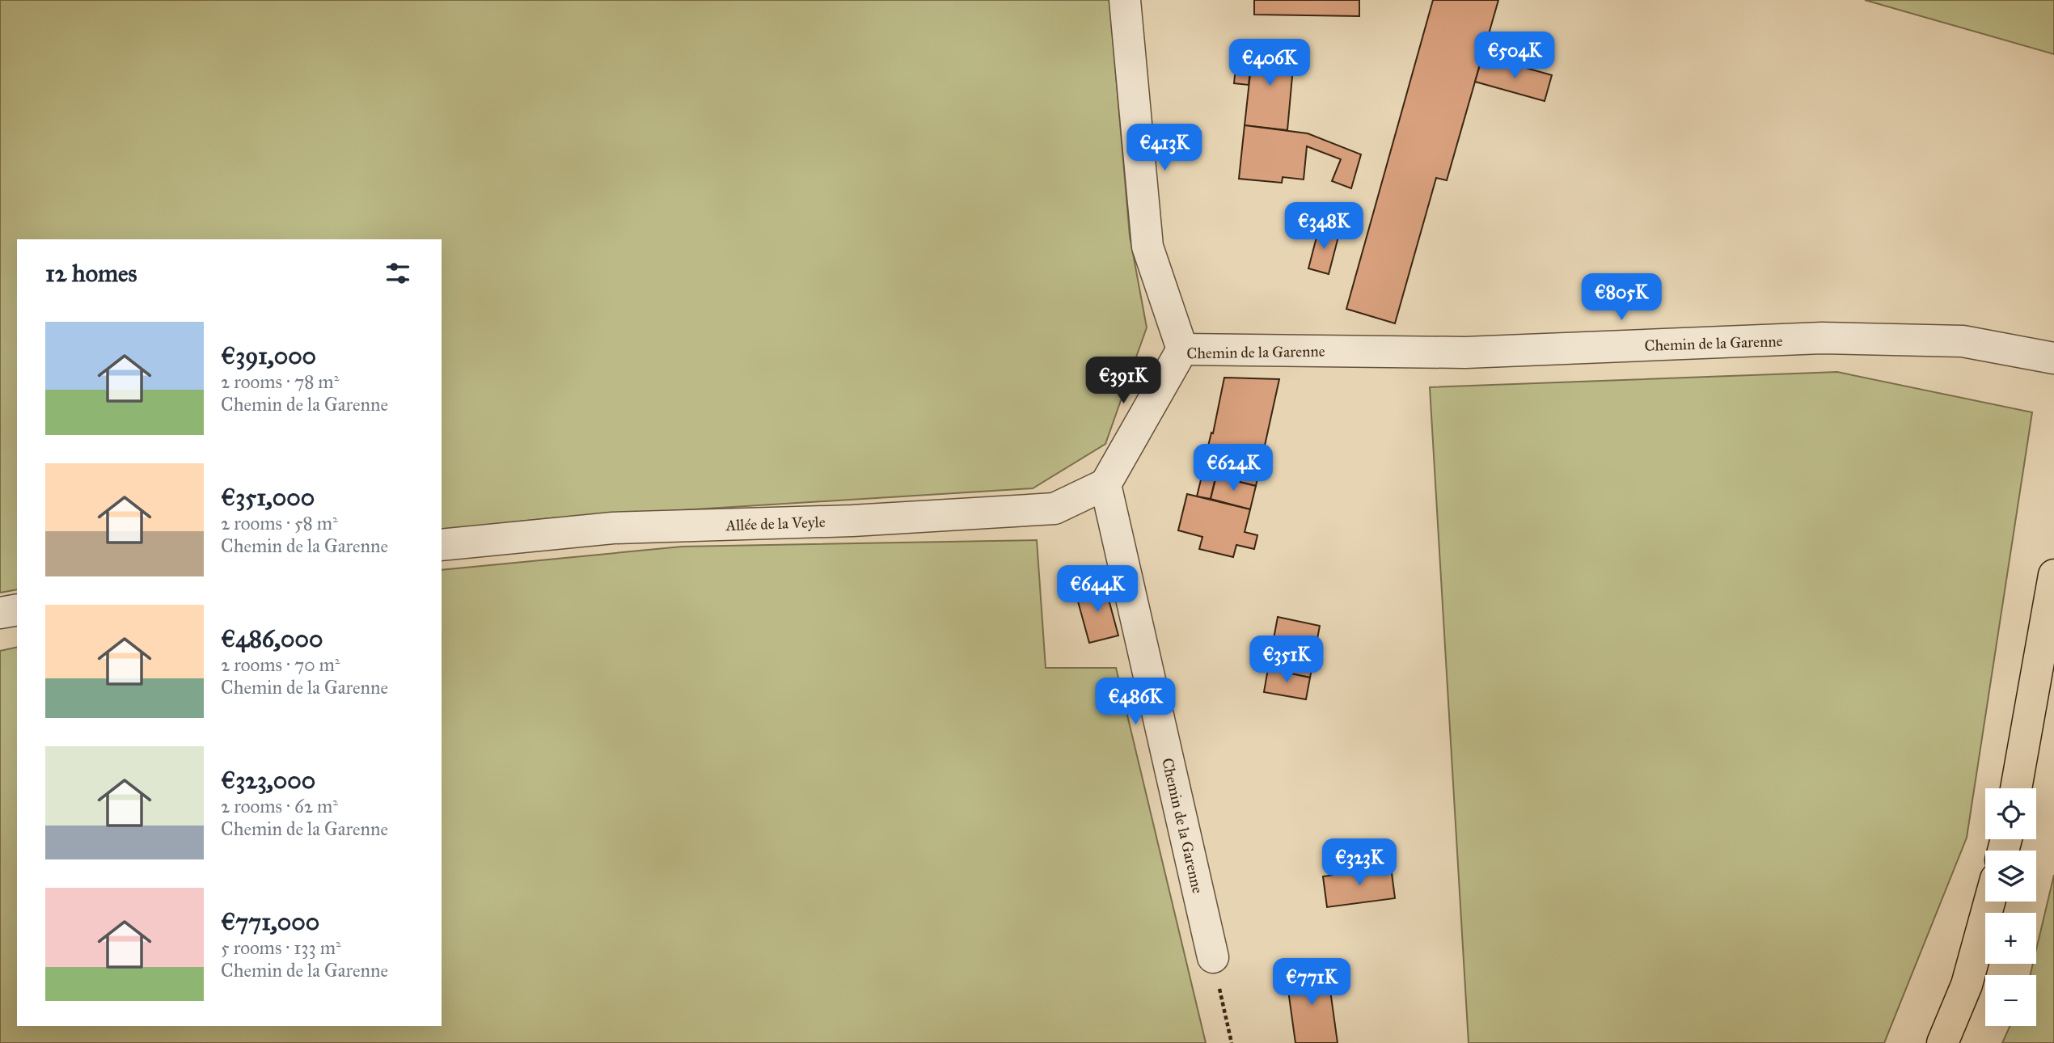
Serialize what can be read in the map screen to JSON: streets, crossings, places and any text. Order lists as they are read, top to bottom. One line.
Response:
{"streets":{"street":["Chemin de la Garenne","Allée de la Veyle"]},"crossings":[["Chemin de la Garenne","Allée de la Veyle"]],"page":{"price":["€504K","€406K","€413K","€348K","€805K","€391K","€624K","€644K","€351K","€486K","€323K","€771K"],"heading":"12 homes","list":[{"name":"€391,000","note":"2 rooms · 78 m² · Chemin de la Garenne"},{"name":"€351,000","note":"2 rooms · 58 m² · Chemin de la Garenne"},{"name":"€486,000","note":"2 rooms · 70 m² · Chemin de la Garenne"},{"name":"€323,000","note":"2 rooms · 62 m² · Chemin de la Garenne"},{"name":"€771,000","note":"5 rooms · 133 m² · Chemin de la Garenne"}],"map_buttons":["+","−"]}}
